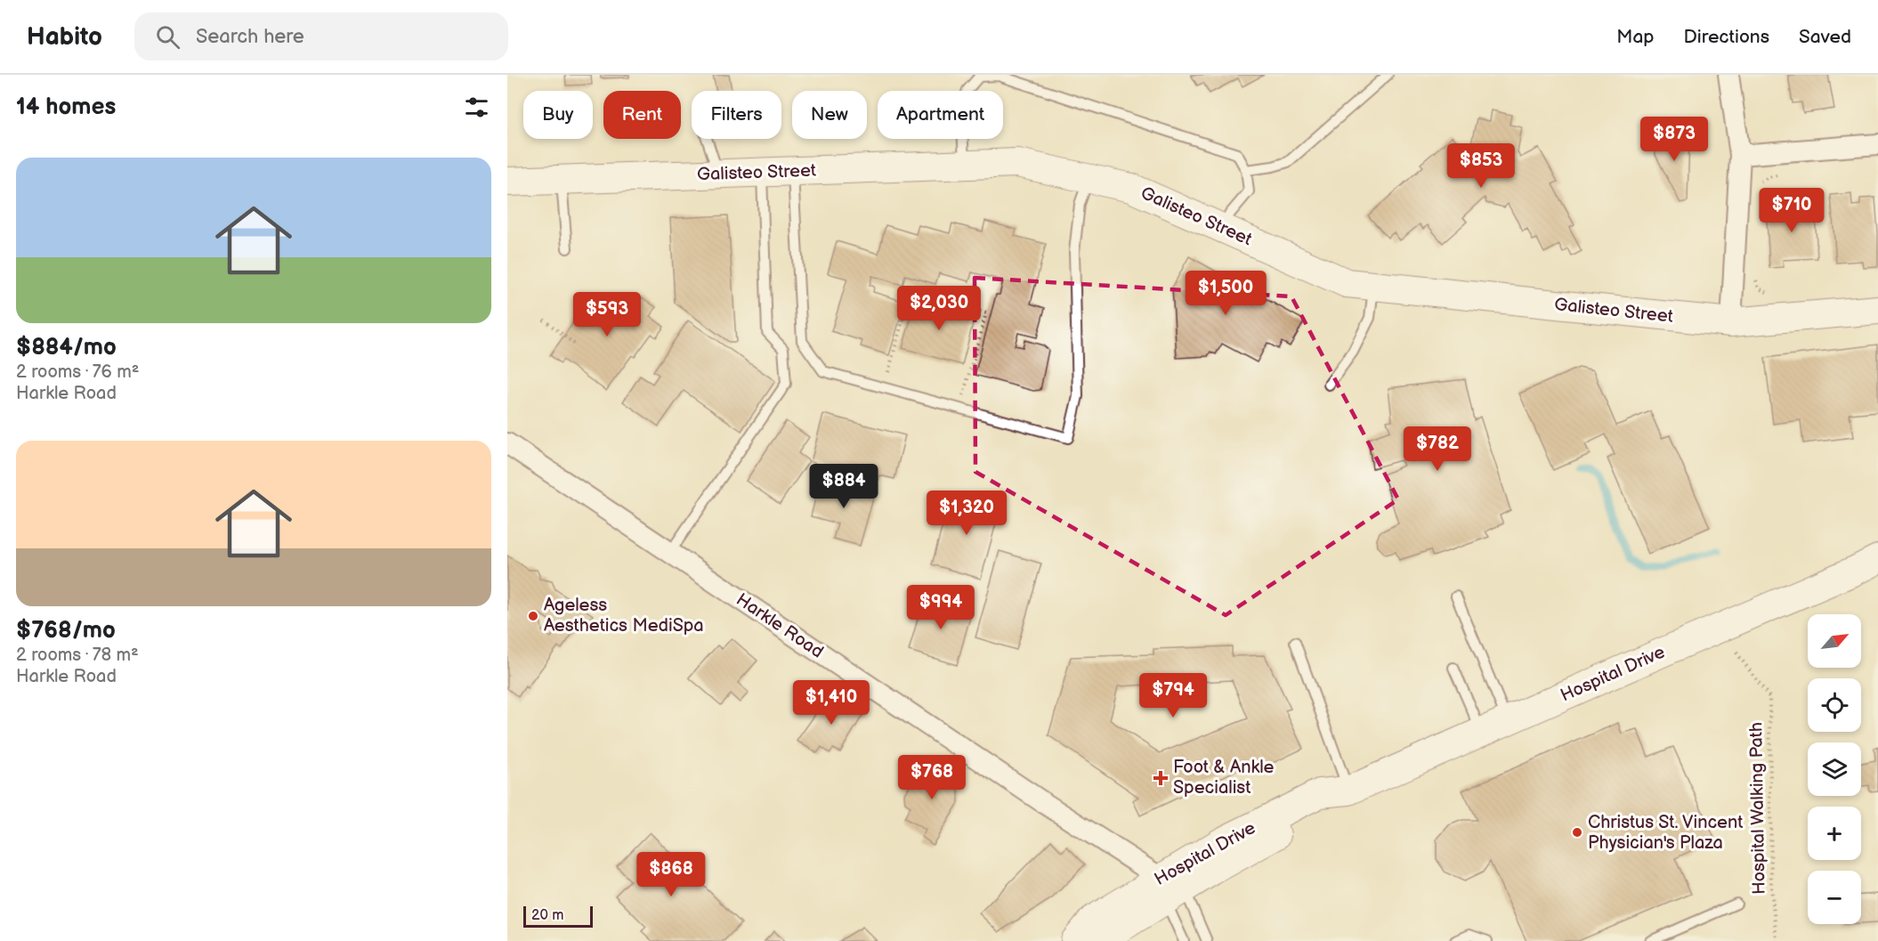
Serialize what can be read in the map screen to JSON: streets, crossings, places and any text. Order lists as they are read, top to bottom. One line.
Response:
{"streets":{"street":["Galisteo Street","Harkle Road","Hospital Drive"],"path":["Hospital Walking Path"]},"crossings":[["Harkle Road","Hospital Drive"]],"places":{"other":["Ageless Aesthetics MediSpa","Christus St. Vincent Physician's Plaza"],"health":["Foot & Ankle Specialist"]},"scale_bar":"20 m","north":"top right","page":{"header":"Habito","search":"Search here","nav":["Map","Directions","Saved"],"heading":"14 homes","chip":["Buy","Rent","Filters","New","Apartment"],"price":["$873","$853","$710","$1,500","$2,030","$593","$782","$884","$1,320","$994","$794","$1,410","$768","$868"],"list":[{"name":"$884/mo","note":"2 rooms · 76 m² · Harkle Road"},{"name":"$768/mo","note":"2 rooms · 78 m² · Harkle Road"}],"map_buttons":["+","−"],"scale":"20 m"}}
